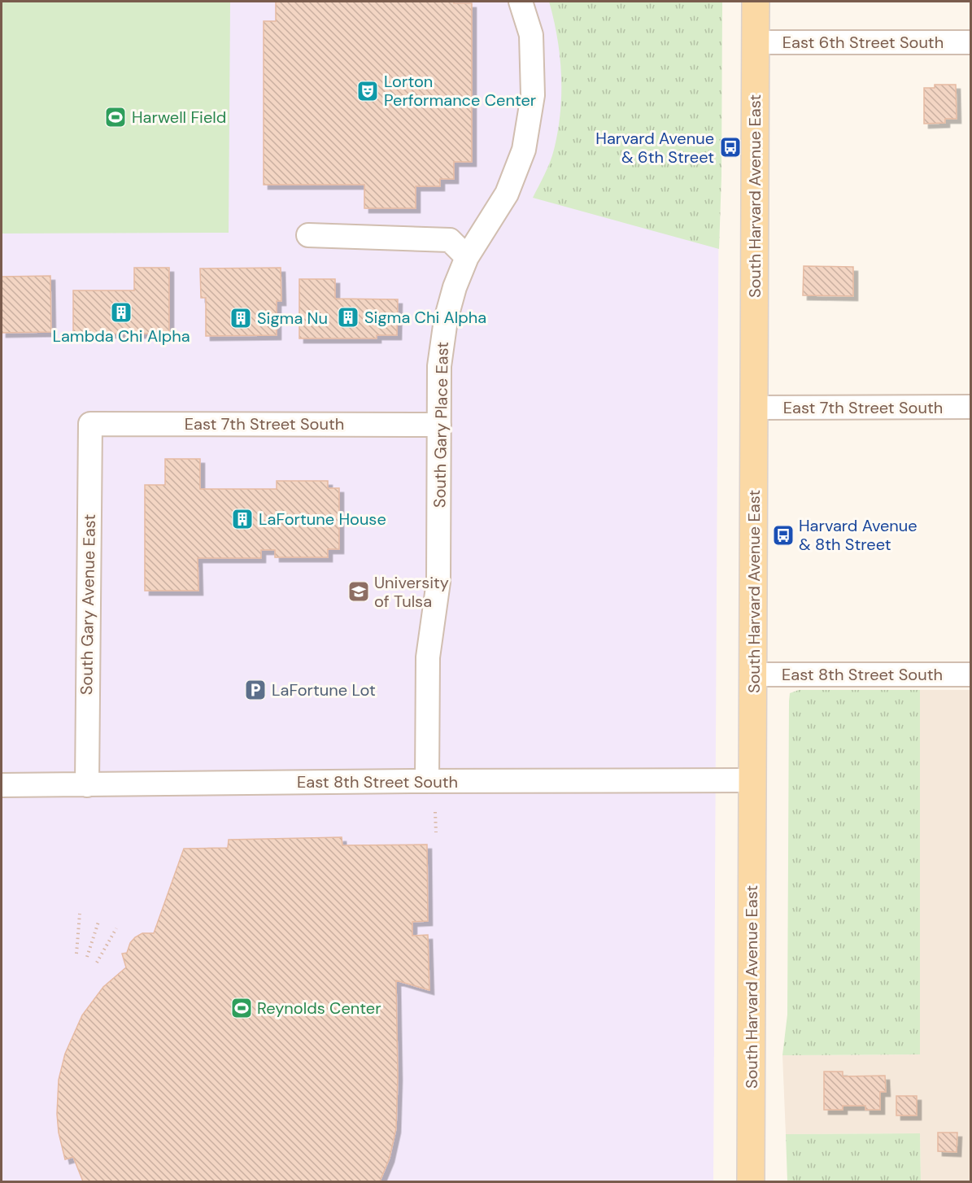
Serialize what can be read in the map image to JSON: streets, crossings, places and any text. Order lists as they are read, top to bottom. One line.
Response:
{"streets":{"main road":["South Harvard Avenue East"],"street":["East 6th Street South","East 7th Street South","South Gary Place East","South Gary Avenue East","East 8th Street South"]},"crossings":[["East 6th Street South","South Harvard Avenue East"],["South Harvard Avenue East","East 7th Street South"],["South Harvard Avenue East","East 8th Street South"],["East 7th Street South","South Gary Place East"],["East 7th Street South","South Gary Avenue East"],["South Gary Place East","East 8th Street South"],["South Gary Avenue East","East 8th Street South"]],"places":{"theatre":["Lorton Performance Center"],"sports":["Harwell Field","Reynolds Center"],"bus stop":["Harvard Avenue & 6th Street","Harvard Avenue & 8th Street"],"building":["Lambda Chi Alpha","Sigma Chi Alpha","Sigma Nu","LaFortune House"],"school or university":["University of Tulsa"],"parking":["LaFortune Lot"]}}
